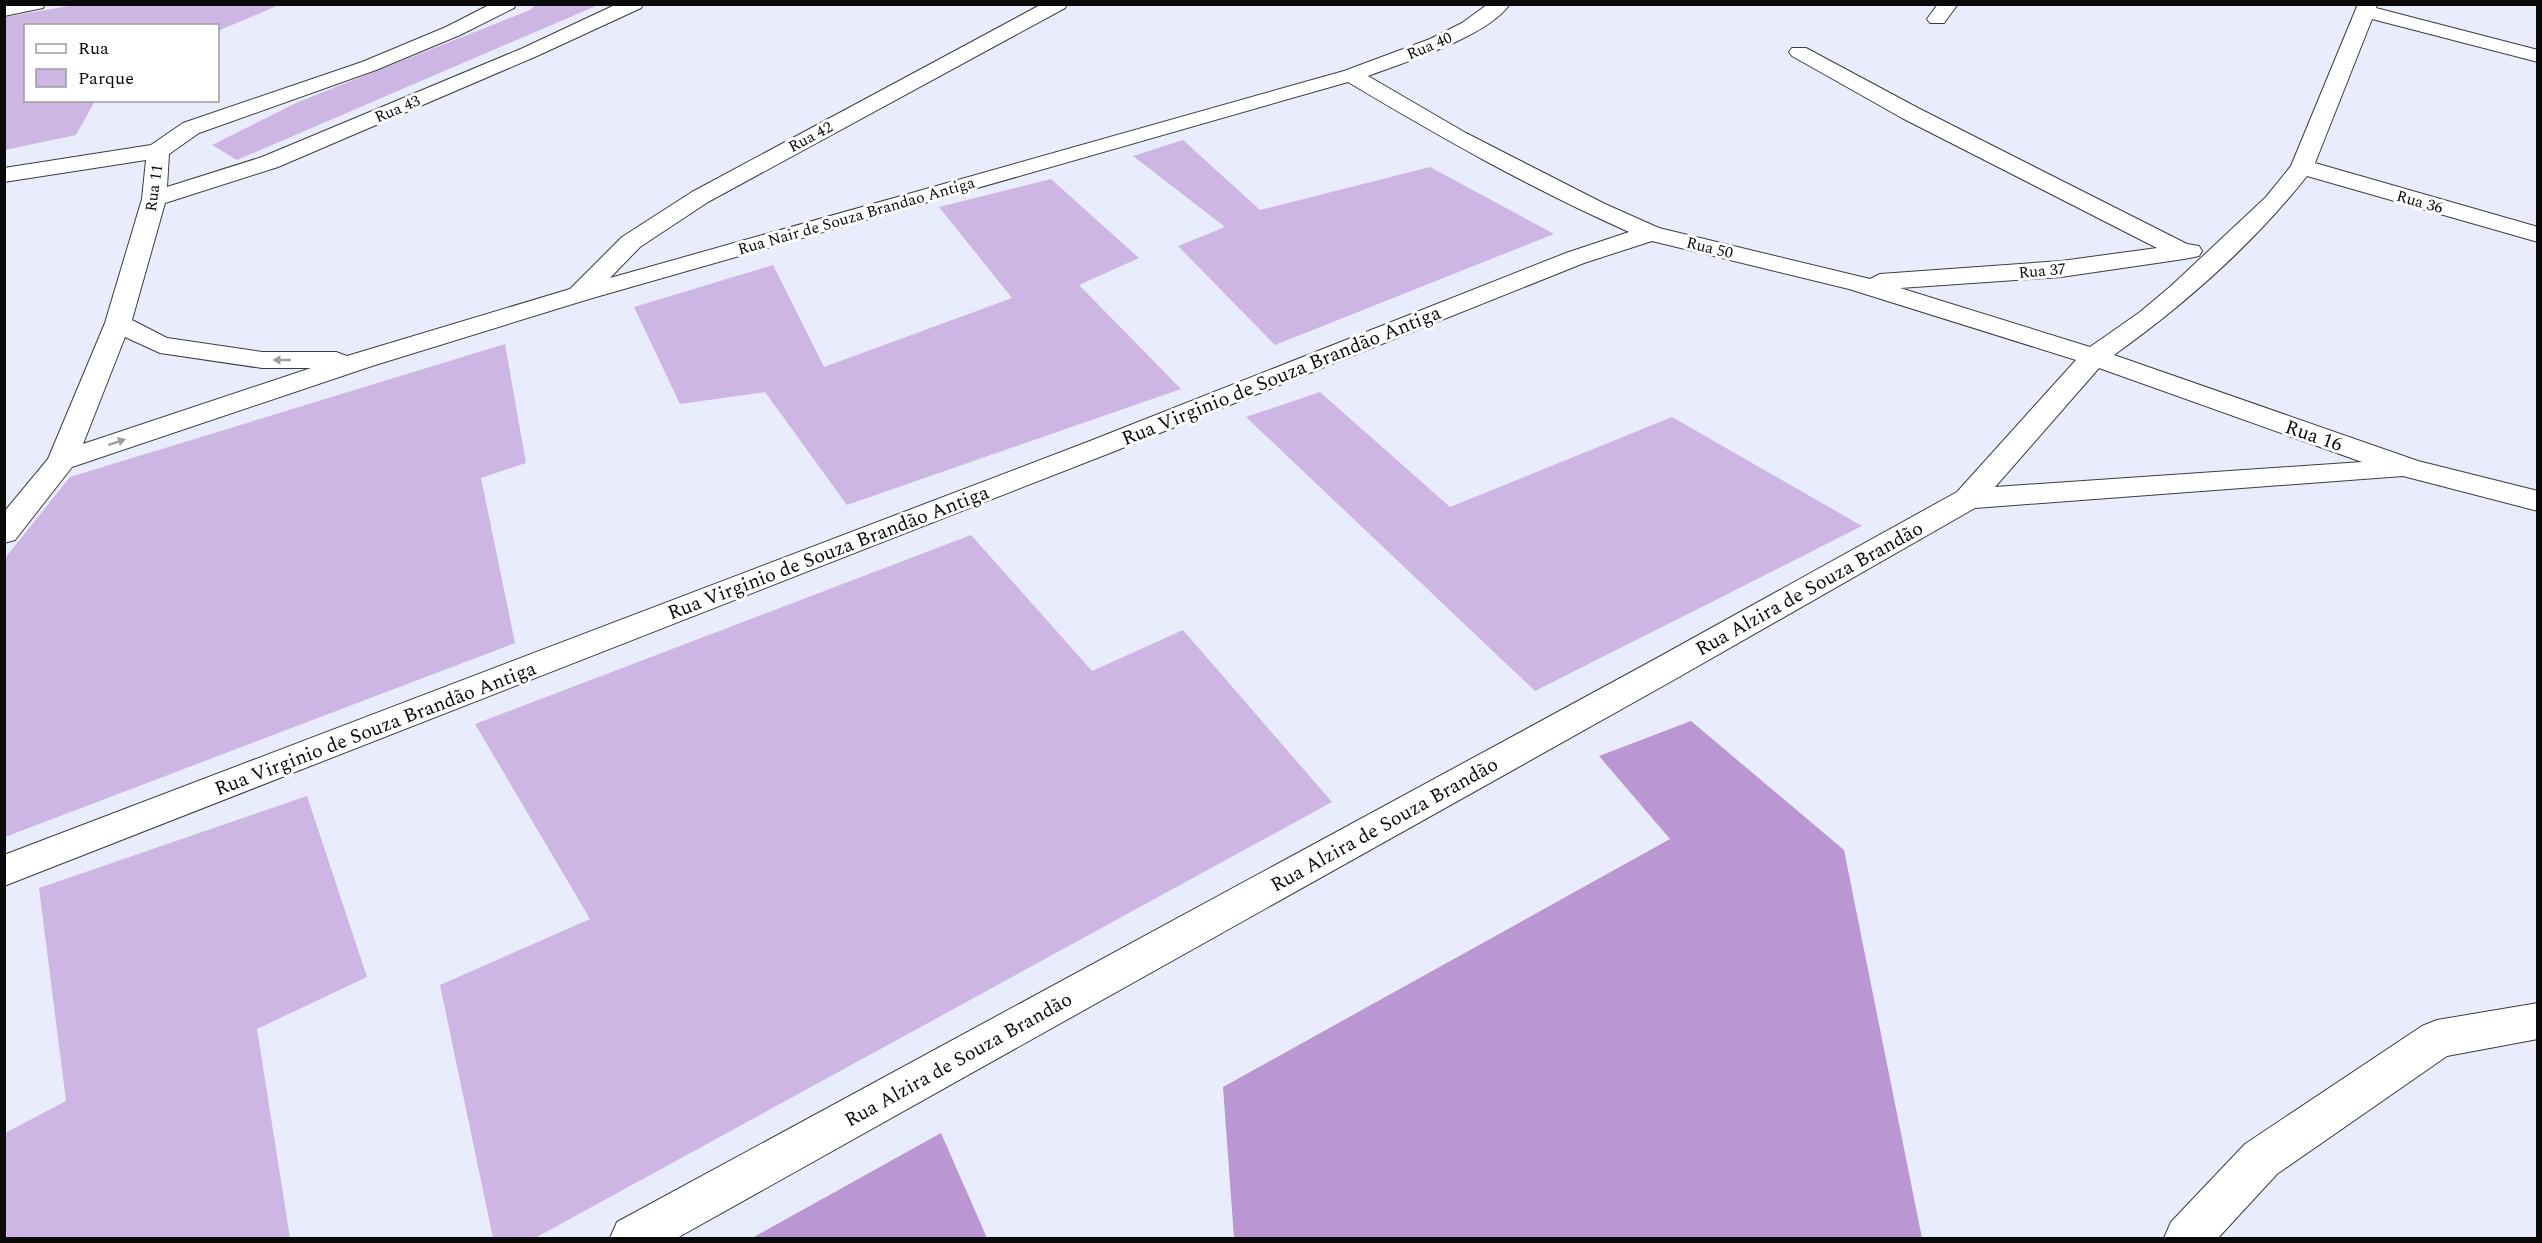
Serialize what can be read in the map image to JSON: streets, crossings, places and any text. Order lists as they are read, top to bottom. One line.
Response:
{"streets":{"street":["Rua 40","Rua 43","Rua 42","Rua 11","Rua 36","Rua Nair de Souza Brandao Antiga","Rua 50","Rua 37","Rua Virginio de Souza Brandão Antiga","Rua 16","Rua Alzira de Souza Brandão"]},"crossings":[["Rua 40","Rua Nair de Souza Brandao Antiga"],["Rua 40","Rua 50"],["Rua 43","Rua 11"],["Rua 42","Rua Nair de Souza Brandao Antiga"],["Rua 11","Rua Nair de Souza Brandao Antiga"],["Rua Nair de Souza Brandao Antiga","Rua 50"],["Rua 50","Rua 37"],["Rua 50","Rua Virginio de Souza Brandão Antiga"],["Rua 50","Rua 16"],["Rua 50","Rua Alzira de Souza Brandão"],["Rua 16","Rua Alzira de Souza Brandão"]],"legend":["Rua","Parque"]}
